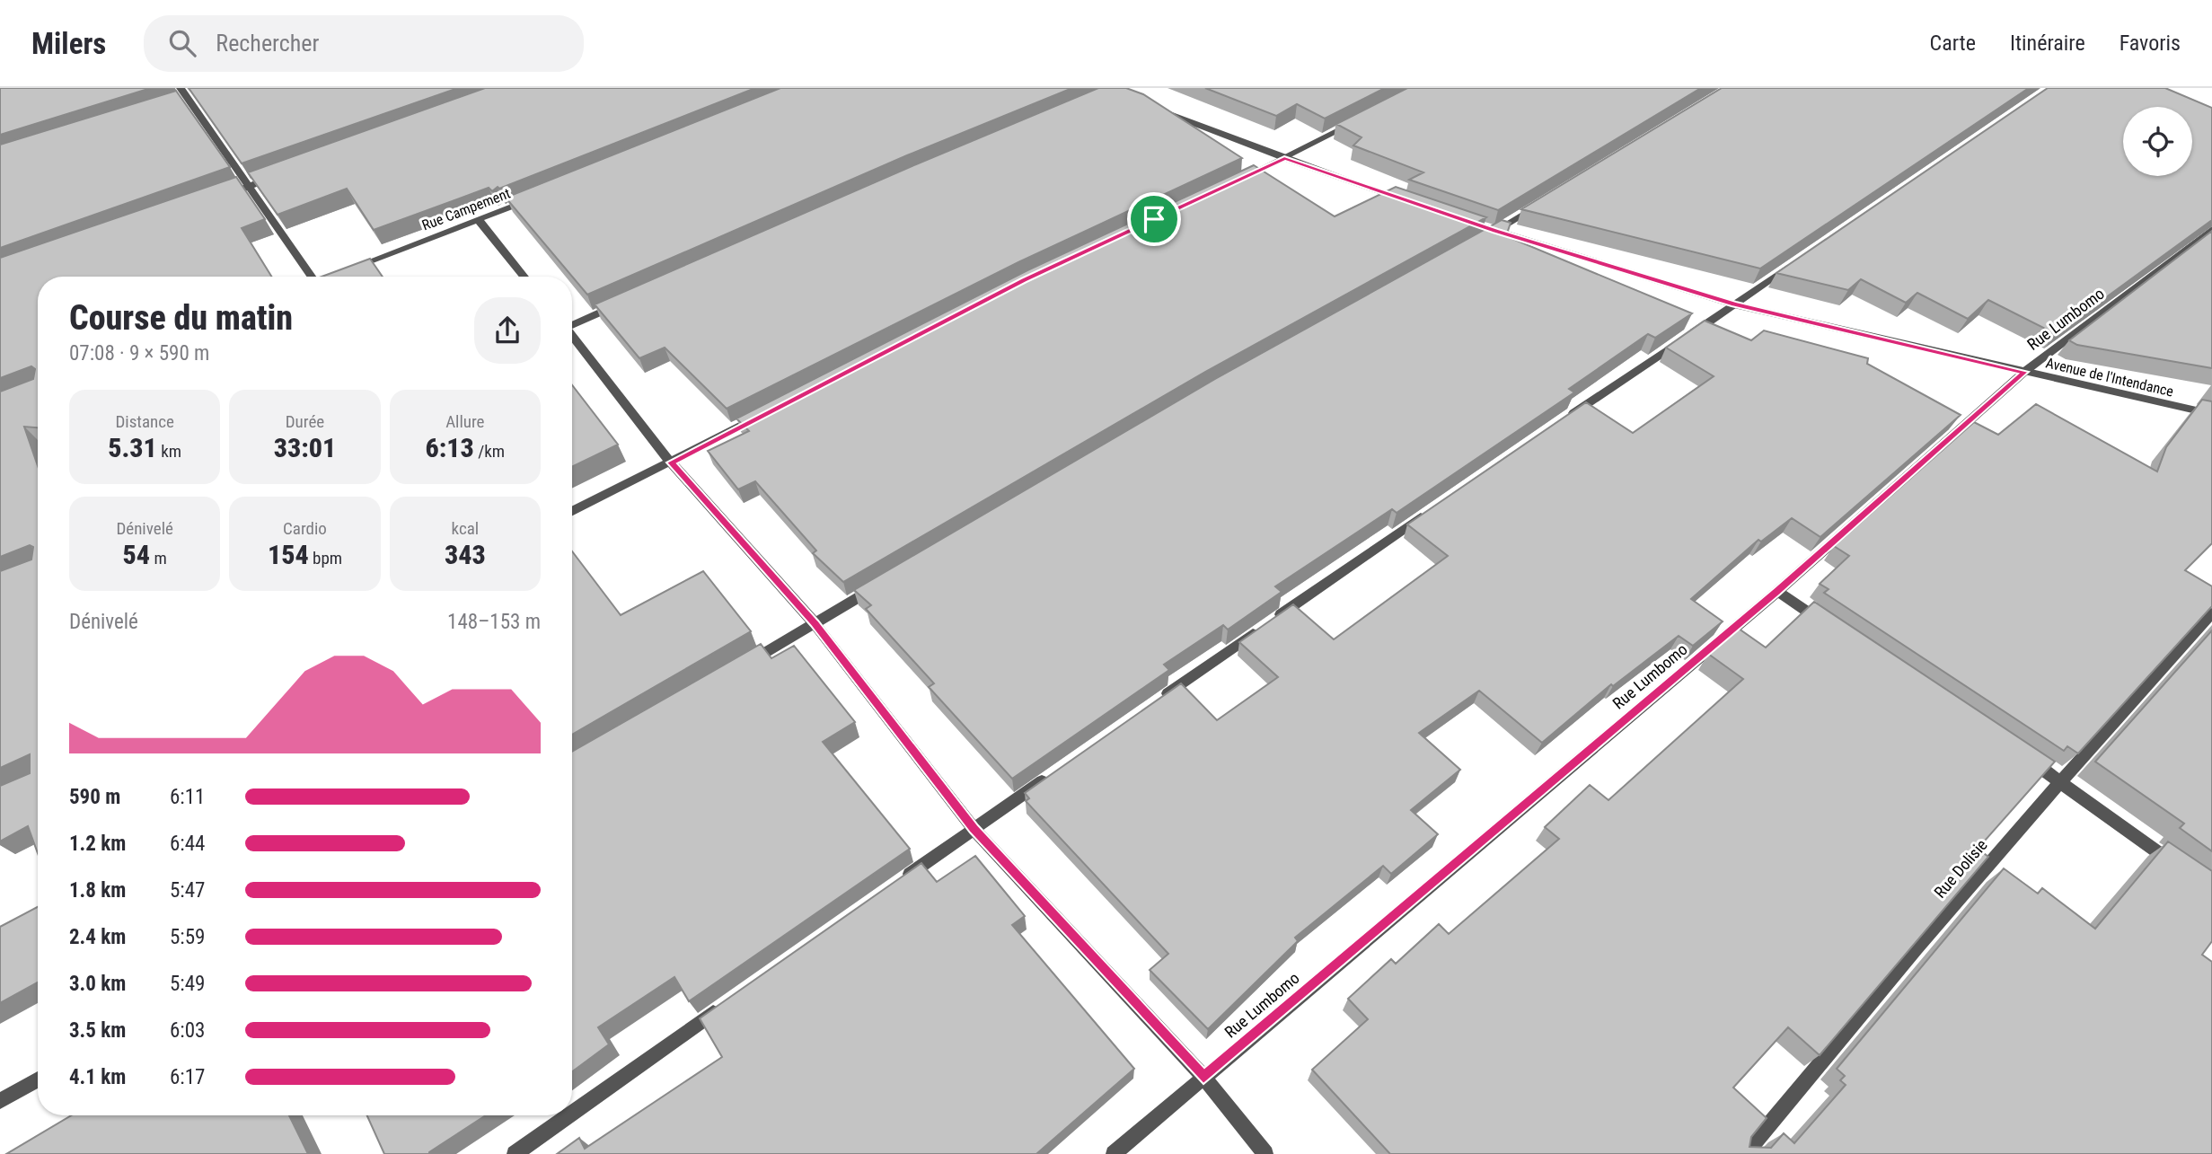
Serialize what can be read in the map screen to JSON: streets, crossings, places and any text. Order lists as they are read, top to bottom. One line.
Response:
{"streets":{"street":["Rue Campement","Rue Lumbomo","Avenue de l'Intendance","Rue Dolisie"]},"crossings":[["Rue Lumbomo","Avenue de l'Intendance"]],"page":{"header":"Milers","search":"Rechercher","nav":["Carte","Itinéraire","Favoris"],"heading":["Course du matin","07:08 · 9 × 590 m"],"stats":[["Distance","5.31 km"],["Durée","33:01"],["Allure","6:13 /km"],["Dénivelé","54 m"],["Cardio","154 bpm"],["kcal","343"]],"chart":["Dénivelé","148–153 m"],"list":[{"name":"590 m","note":"6:11"},{"name":"1.2 km","note":"6:44"},{"name":"1.8 km","note":"5:47"},{"name":"2.4 km","note":"5:59"},{"name":"3.0 km","note":"5:49"},{"name":"3.5 km","note":"6:03"},{"name":"4.1 km","note":"6:17"}]}}
